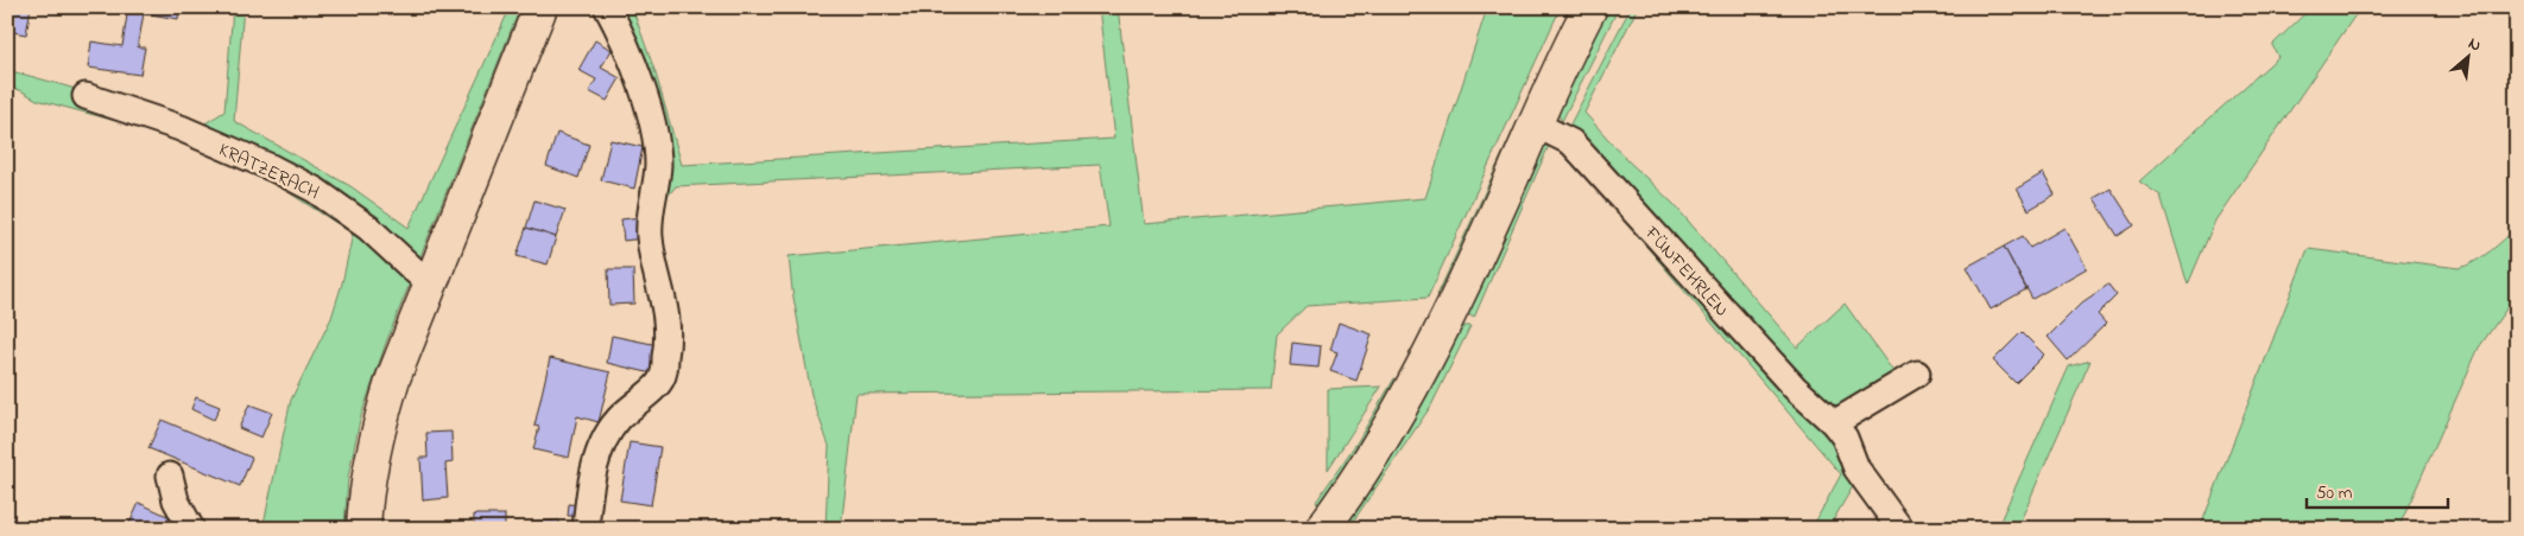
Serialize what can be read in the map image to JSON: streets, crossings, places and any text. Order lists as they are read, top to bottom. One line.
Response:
{"streets":{"street":["KRATZERACH","FÜNFEHRLEN"]},"scale_bar":"50 m","north":"top right"}
